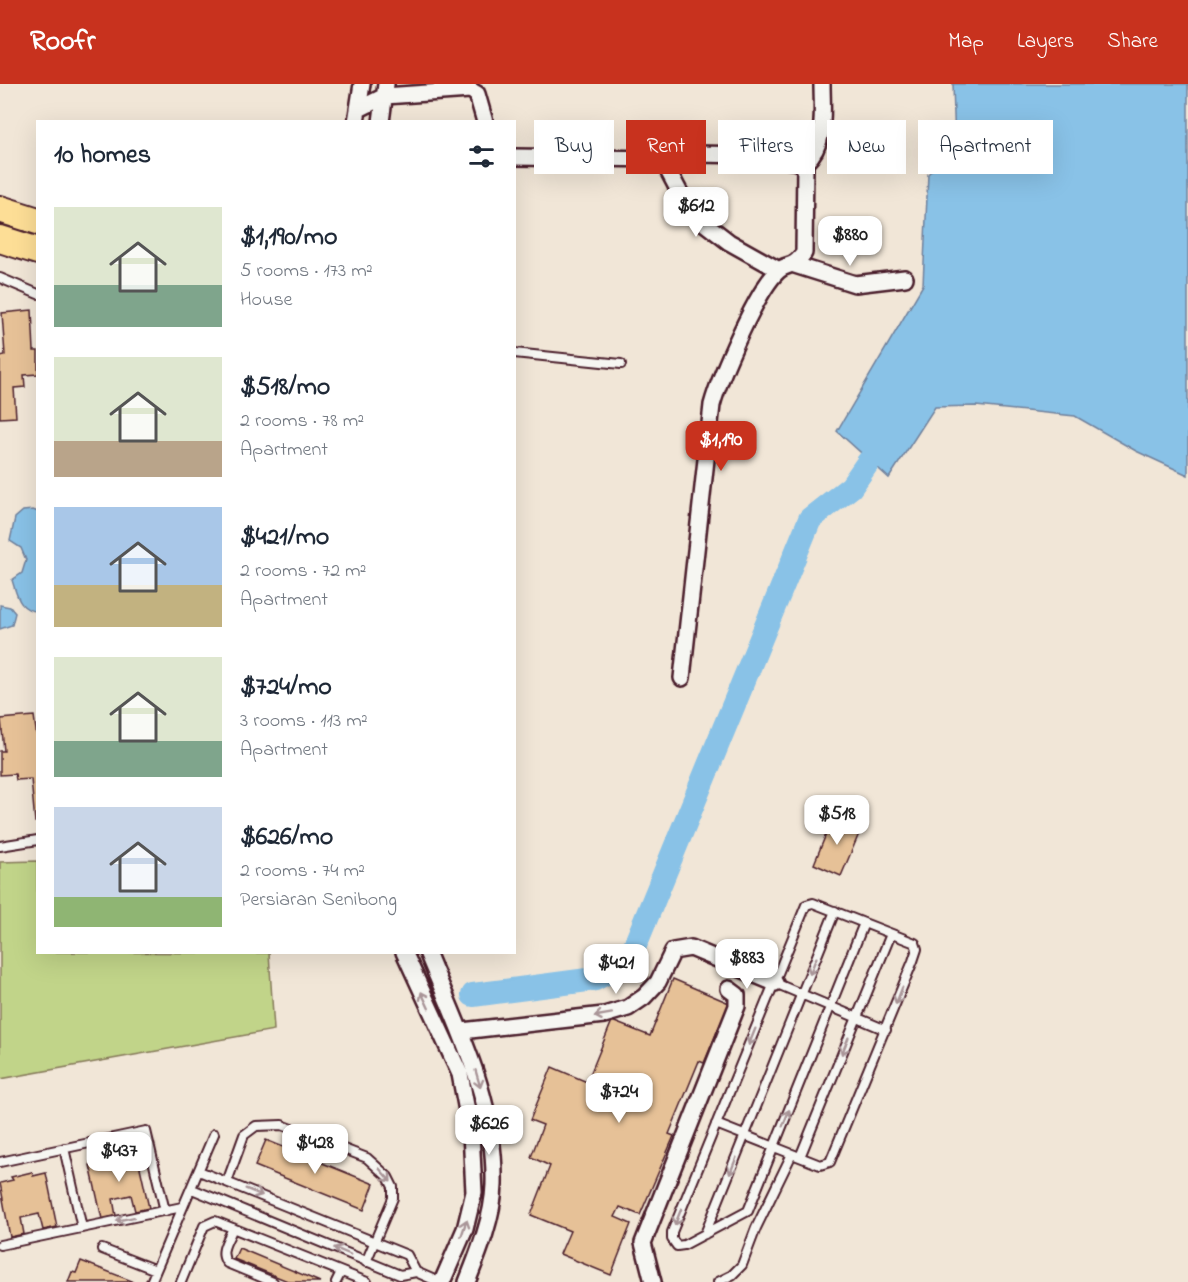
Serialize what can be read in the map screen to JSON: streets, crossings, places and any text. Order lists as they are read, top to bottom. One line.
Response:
{"page":{"header":"Roofr","nav":["Map","Layers","Share"],"chip":["Buy","Rent","Filters","New","Apartment"],"heading":"10 homes","price":["$612","$880","$1,190","$518","$883","$421","$724","$626","$428","$437"],"list":[{"name":"$1,190/mo","note":"5 rooms · 173 m² · House"},{"name":"$518/mo","note":"2 rooms · 78 m² · Apartment"},{"name":"$421/mo","note":"2 rooms · 72 m² · Apartment"},{"name":"$724/mo","note":"3 rooms · 113 m² · Apartment"},{"name":"$626/mo","note":"2 rooms · 74 m² · Persiaran Senibong"}]}}
